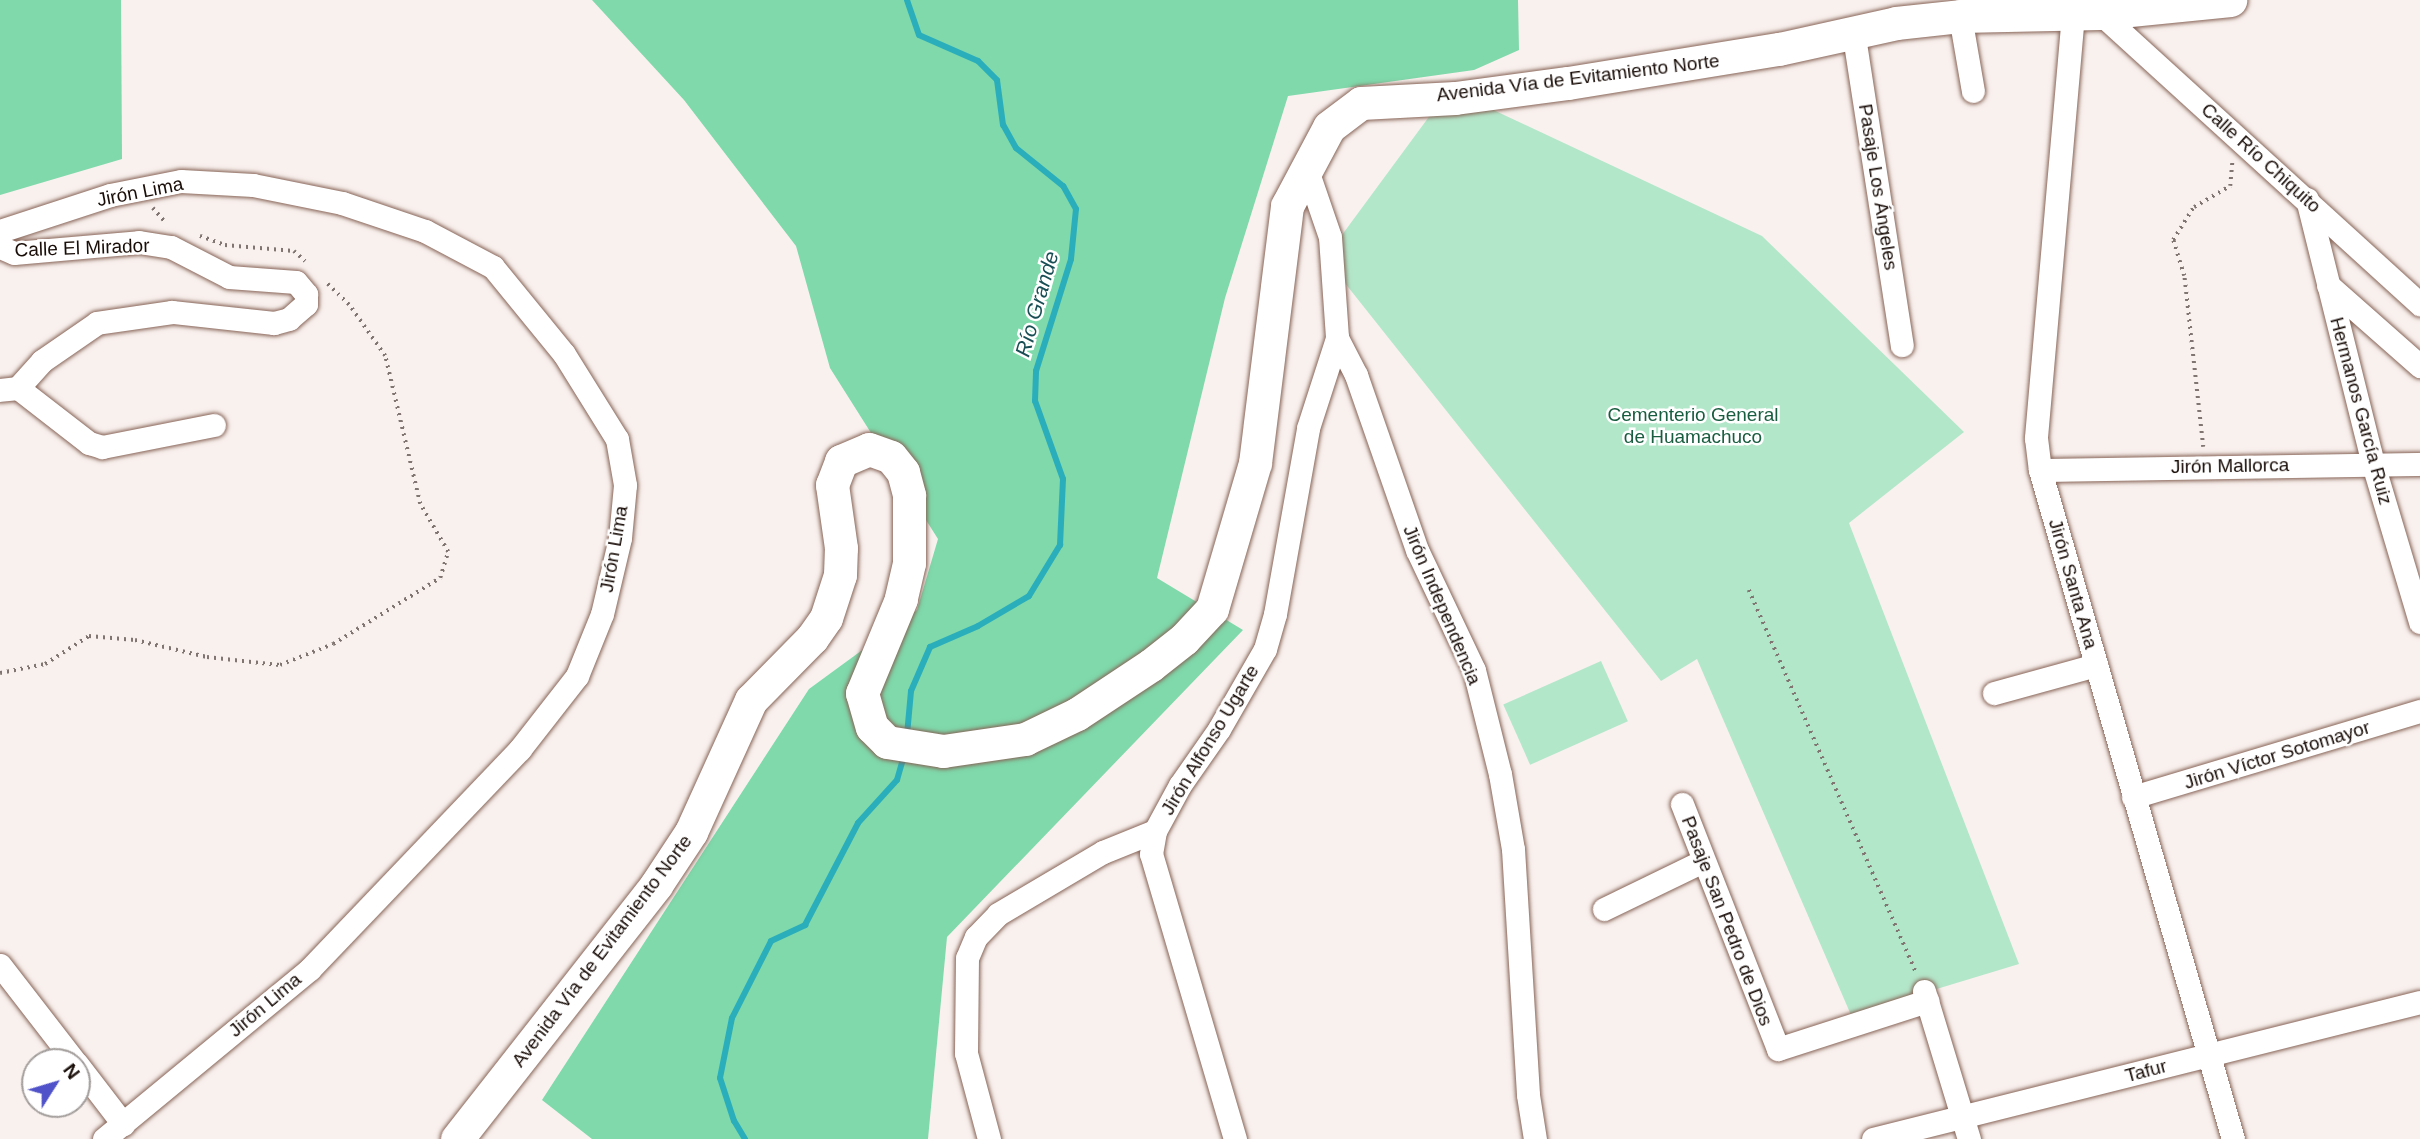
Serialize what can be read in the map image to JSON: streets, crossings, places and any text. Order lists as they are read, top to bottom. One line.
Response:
{"streets":{"highway":["Avenida Vía de Evitamiento Norte"],"street":["Calle Río Chiquito","Pasaje Los Ángeles","Jirón Lima","Calle El Mirador","Hermanos García Ruiz","Jirón Mallorca","Jirón Santa Ana","Jirón Independencia","Jirón Alfonso Ugarte","Jirón Víctor Sotomayor","Pasaje San Pedro de Dios","Tafur"]},"crossings":[["Avenida Vía de Evitamiento Norte","Calle Río Chiquito"],["Avenida Vía de Evitamiento Norte","Pasaje Los Ángeles"],["Avenida Vía de Evitamiento Norte","Jirón Santa Ana"],["Avenida Vía de Evitamiento Norte","Jirón Independencia"],["Calle Río Chiquito","Hermanos García Ruiz"],["Calle Río Chiquito","Jirón Santa Ana"],["Hermanos García Ruiz","Jirón Mallorca"],["Jirón Mallorca","Jirón Santa Ana"],["Jirón Santa Ana","Jirón Víctor Sotomayor"],["Jirón Santa Ana","Tafur"],["Jirón Independencia","Jirón Alfonso Ugarte"]],"water":["Río Grande"],"parks":["Cementerio General de Huamachuco"],"north":"top right"}
